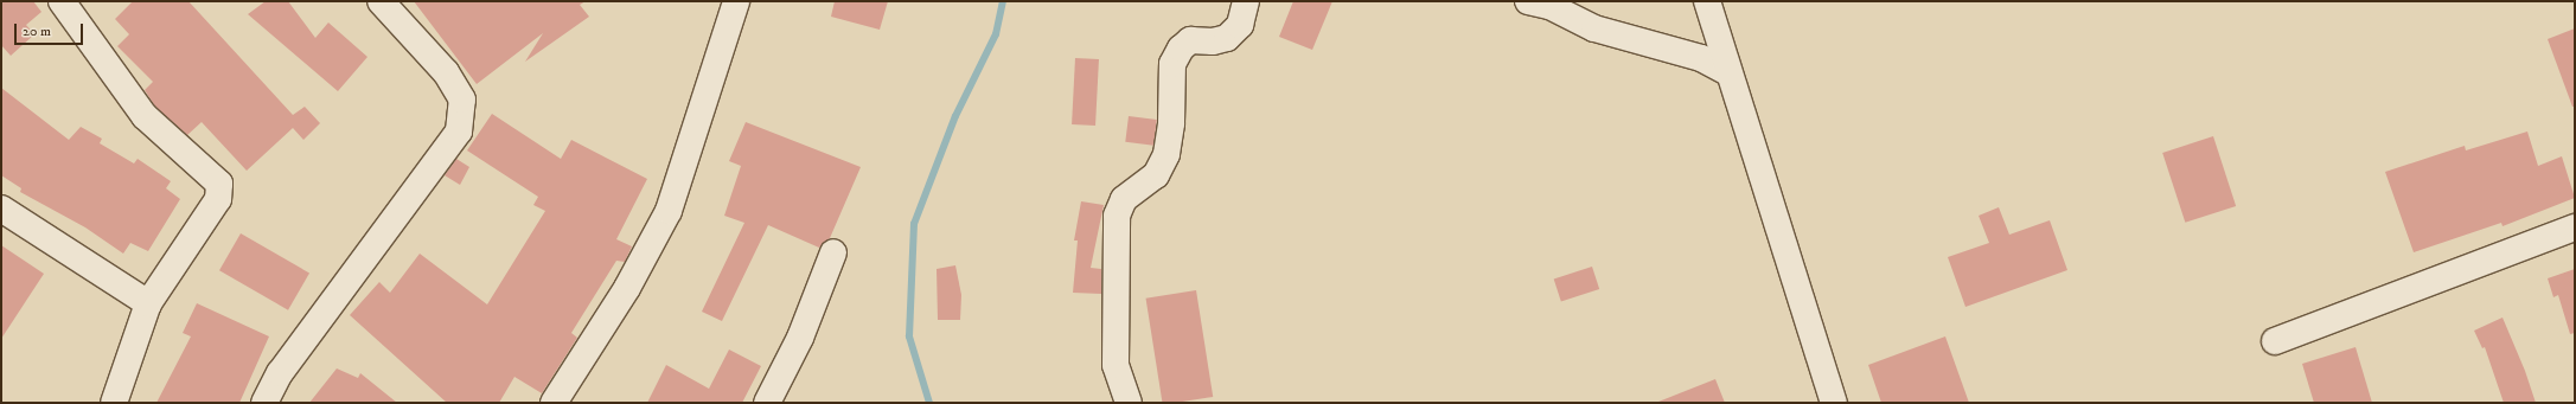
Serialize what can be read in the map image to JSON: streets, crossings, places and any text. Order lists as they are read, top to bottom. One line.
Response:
{"scale_bar":"20 m"}
